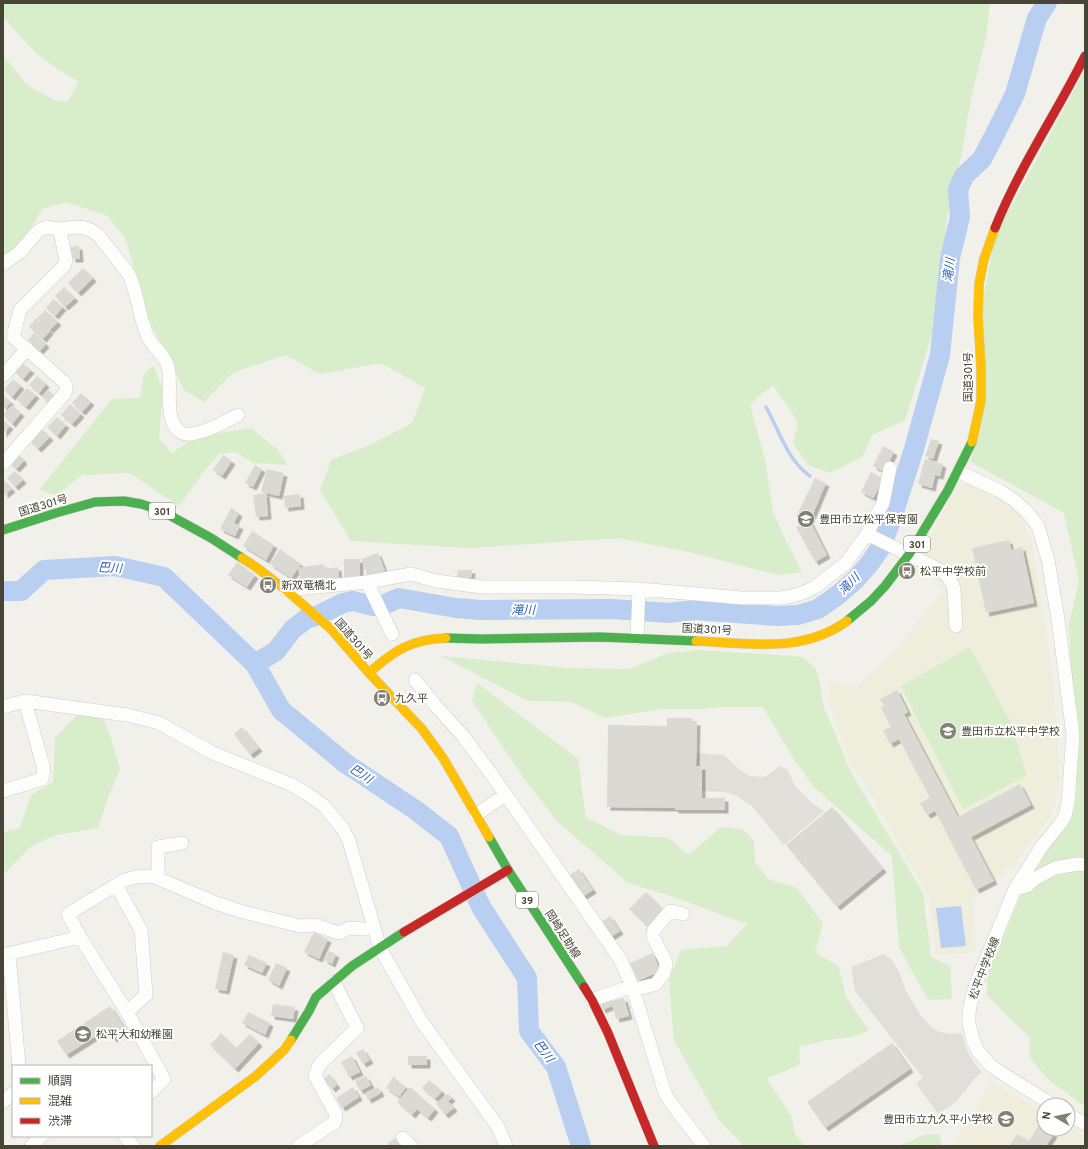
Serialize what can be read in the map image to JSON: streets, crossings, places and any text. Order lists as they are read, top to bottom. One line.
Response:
{"streets":{"main road":["国道301号","301","39","岡崎足助線"],"street":["松平中学校線"]},"crossings":[["国道301号","岡崎足助線"],["国道301号","松平中学校線"]],"water":["滝川","巴川"],"places":{"school or university":["豊田市立松平保育園","豊田市立松平中学校","松平大和幼稚園","豊田市立九久平小学校"],"bus stop":["松平中学校前","新双竜橋北","九久平"]},"legend":["順調","混雑","渋滞"],"north":"left"}
